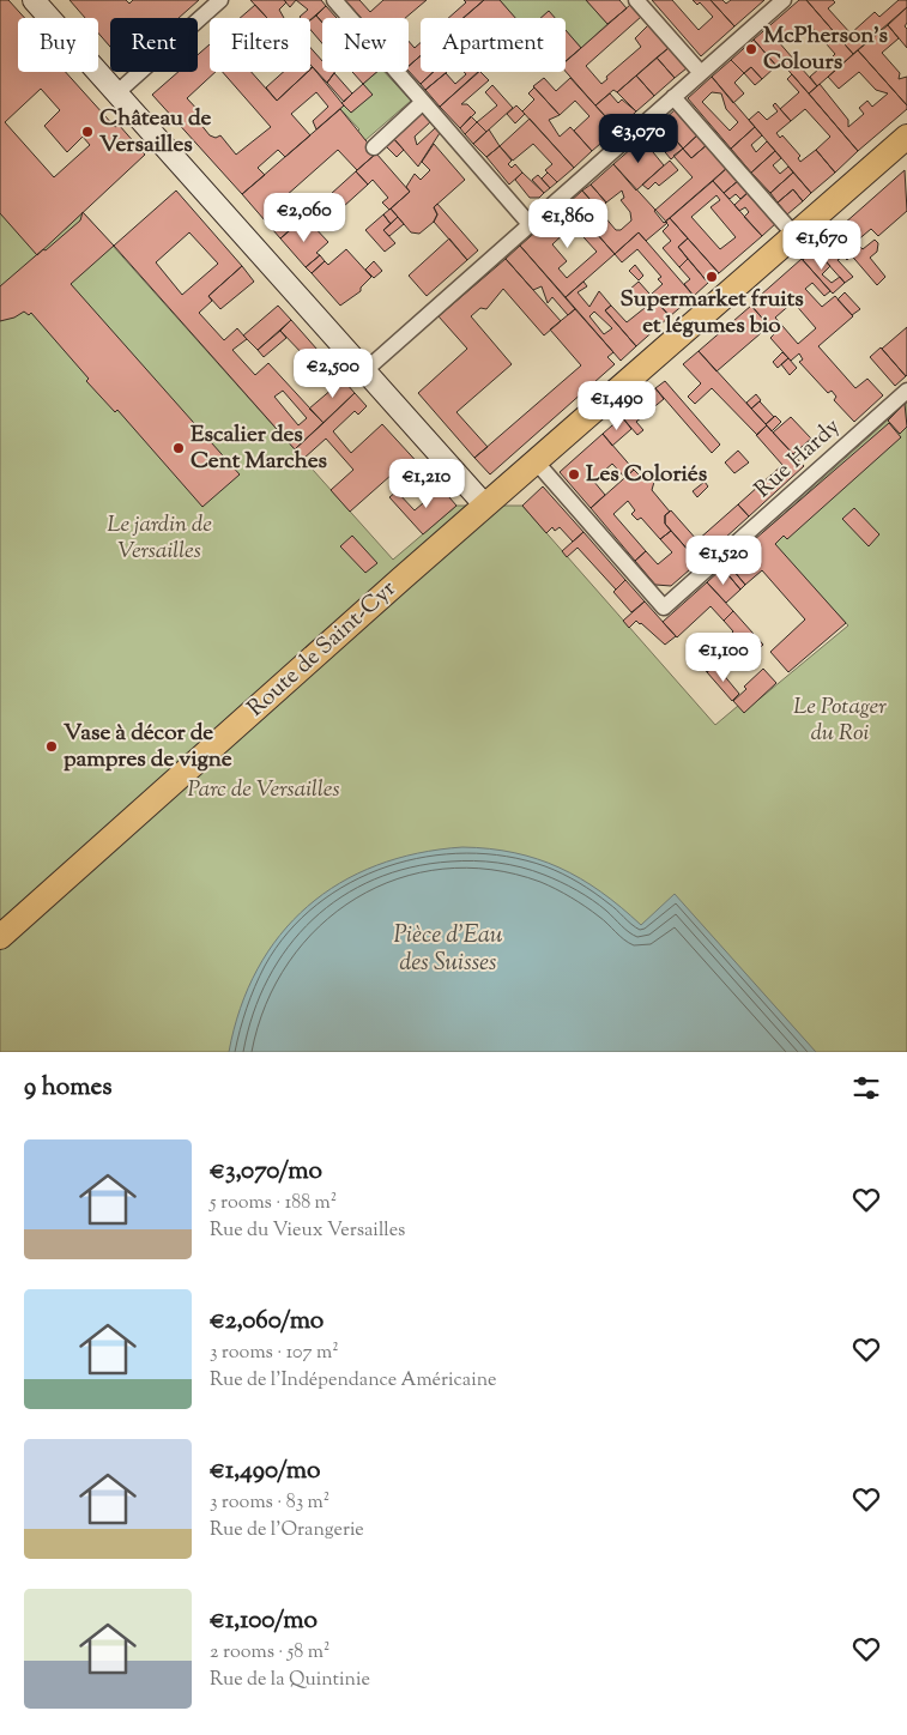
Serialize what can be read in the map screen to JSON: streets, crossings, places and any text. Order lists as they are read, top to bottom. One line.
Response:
{"streets":{"main road":["Route de Saint-Cyr"],"street":["Rue Hardy"]},"crossings":[["Rue Hardy","Route de Saint-Cyr"]],"water":["Pièce d'Eau des Suisses"],"parks":["Le jardin de Versailles","Le Potager du Roi","Parc de Versailles"],"places":["McPherson's Colours","Château de Versailles","Supermarket fruits et légumes bio","Escalier des Cent Marches","Les Coloriés","Vase à décor de pampres de vigne"],"page":{"chip":["Buy","Rent","Filters","New","Apartment"],"price":["€3,070","€2,060","€1,860","€1,670","€2,500","€1,490","€1,210","€1,520","€1,100"],"heading":"9 homes","list":[{"name":"€3,070/mo","note":"5 rooms · 188 m² · Rue du Vieux Versailles"},{"name":"€2,060/mo","note":"3 rooms · 107 m² · Rue de l'Indépendance Américaine"},{"name":"€1,490/mo","note":"3 rooms · 83 m² · Rue de l'Orangerie"},{"name":"€1,100/mo","note":"2 rooms · 58 m² · Rue de la Quintinie"}]}}
